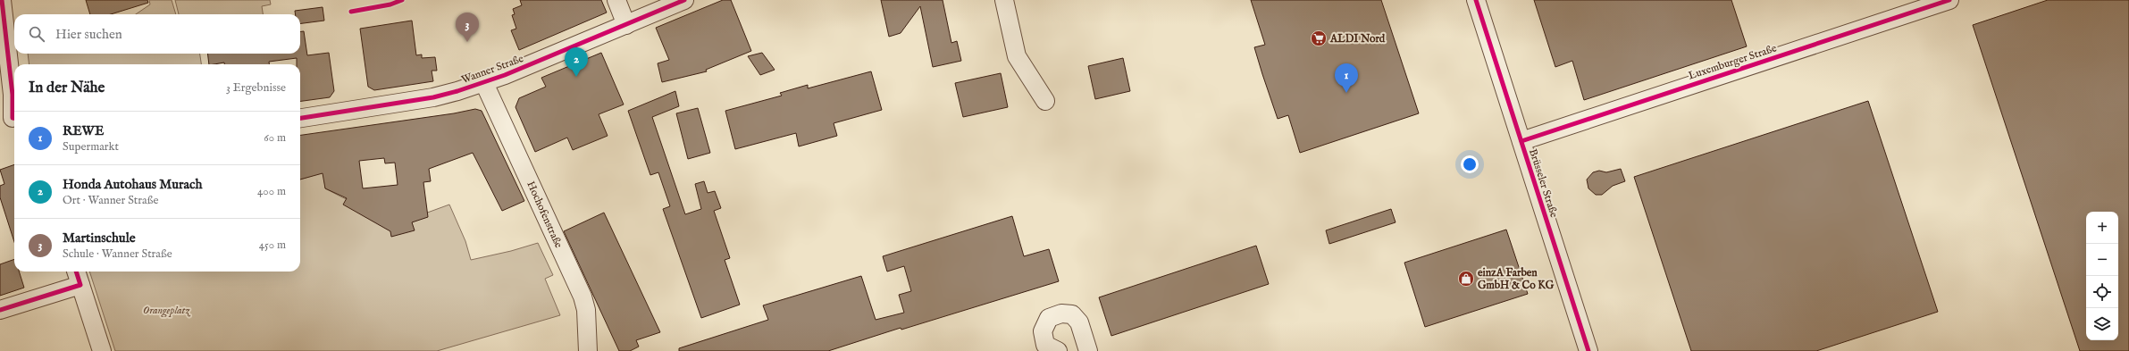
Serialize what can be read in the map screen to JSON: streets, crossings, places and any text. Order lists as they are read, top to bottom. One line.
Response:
{"streets":{"street":["Luxemburger Straße","Wanner Straße","Brüsseler Straße","Hochofenstraße"]},"crossings":[["Luxemburger Straße","Brüsseler Straße"],["Wanner Straße","Hochofenstraße"]],"parks":["Orangeplatz"],"places":{"supermarket":["ALDI Nord"],"shop":["einzA Farben GmbH & Co KG"]},"page":{"pins":["3","2","1"],"search":"Hier suchen","heading":["In der Nähe","3 Ergebnisse"],"list":[{"mark":"1","name":"REWE","note":"Supermarkt","value":"60 m"},{"mark":"2","name":"Honda Autohaus Murach","note":"Ort · Wanner Straße","value":"400 m"},{"mark":"3","name":"Martinschule","note":"Schule · Wanner Straße","value":"450 m"}],"map_buttons":["+","−"]}}
